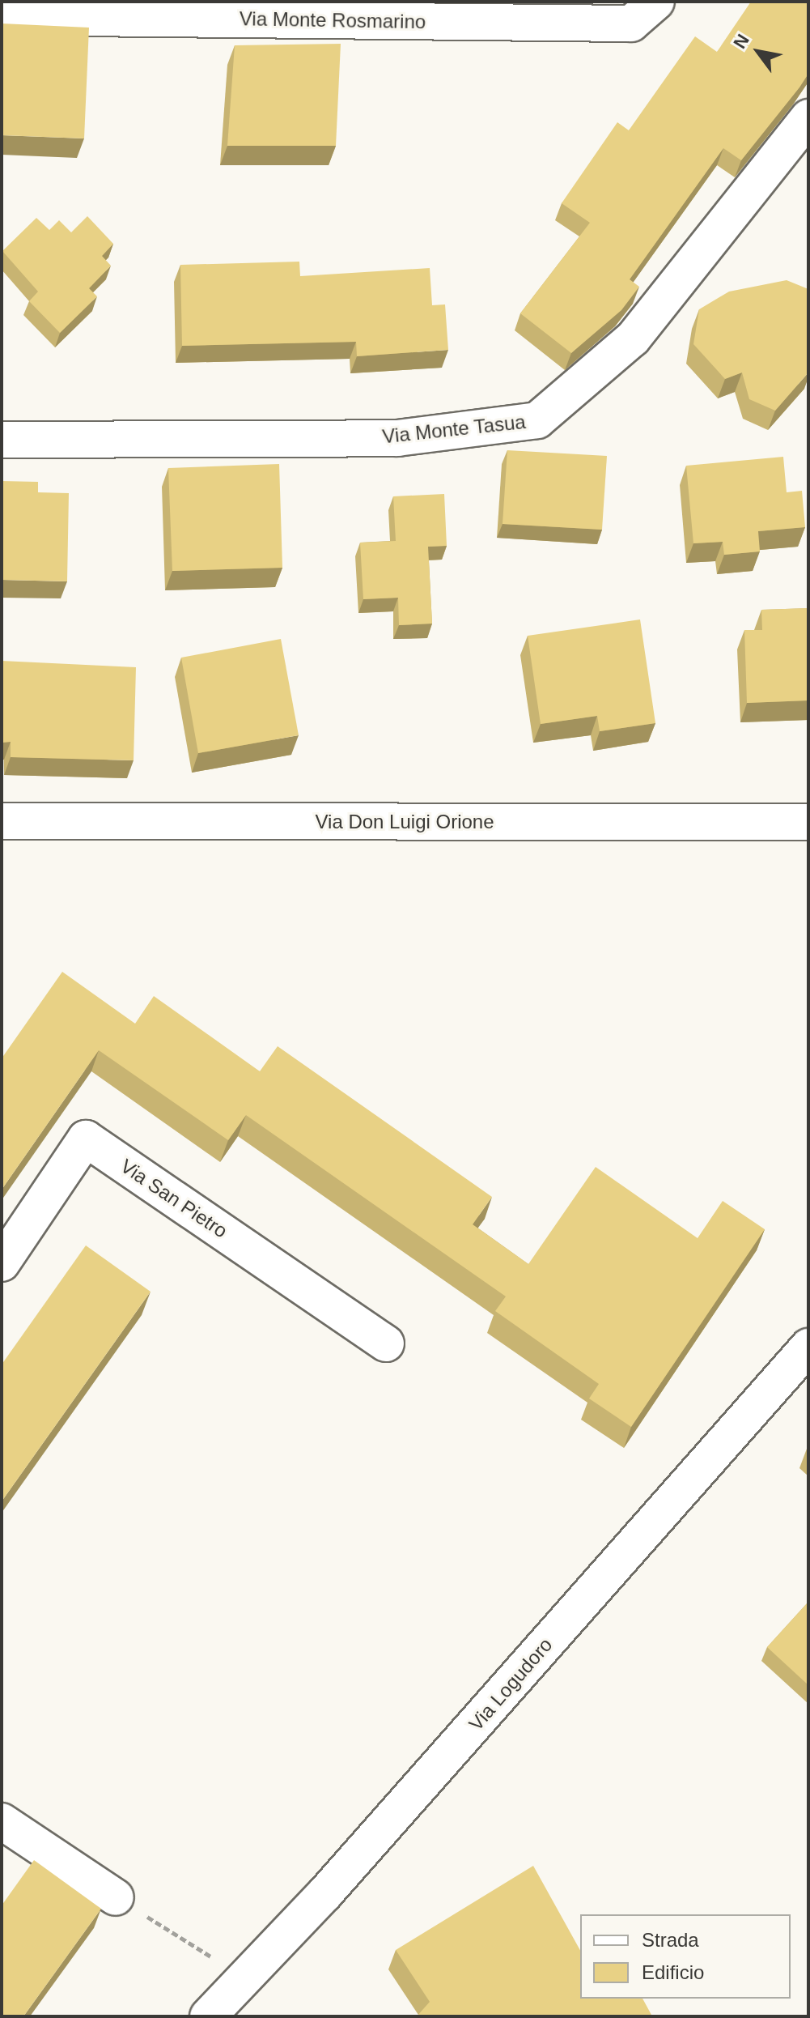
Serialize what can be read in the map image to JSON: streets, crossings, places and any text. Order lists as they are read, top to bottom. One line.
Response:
{"streets":{"street":["Via Monte Rosmarino","Via Monte Tasua","Via Don Luigi Orione","Via San Pietro","Via Logudoro"]},"legend":["Strada","Edificio"],"north":"top left"}
